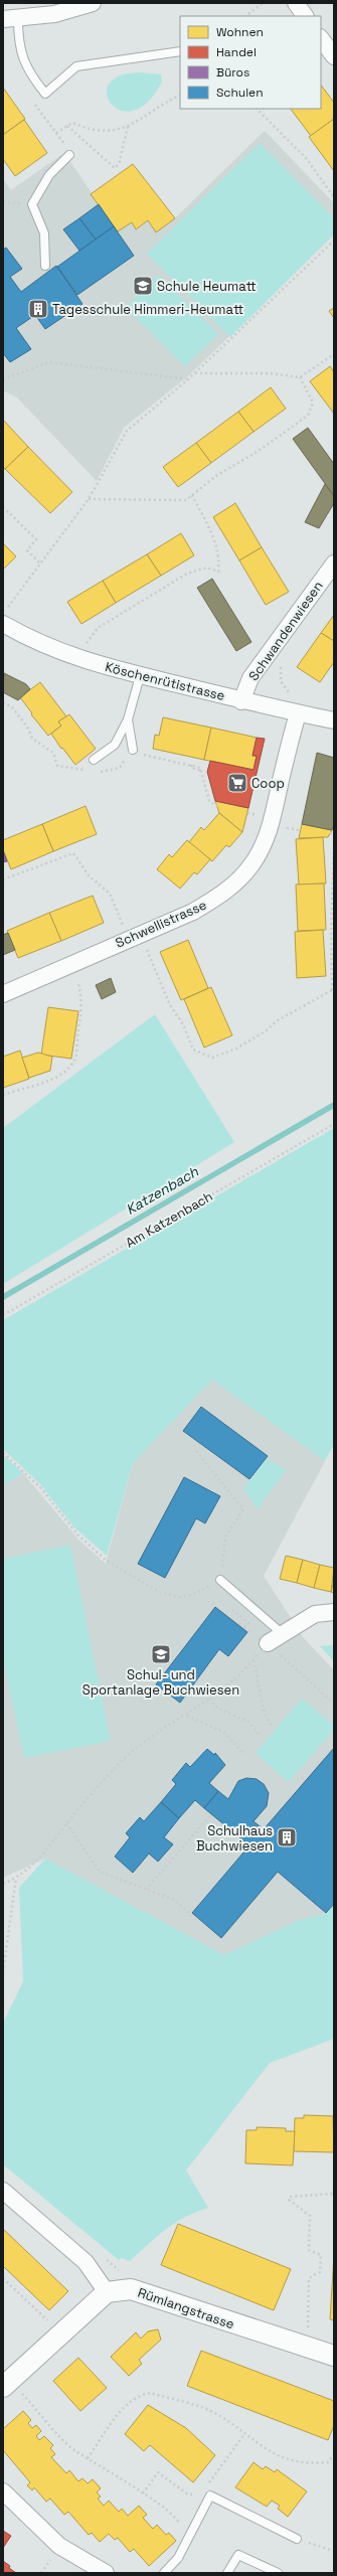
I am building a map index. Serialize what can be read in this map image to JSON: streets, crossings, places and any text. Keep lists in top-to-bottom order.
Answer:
{
  "streets": {
    "street": [
      "Schwandenwiesen",
      "Köschenrütistrasse",
      "Schwellistrasse",
      "Rümlangstrasse"
    ],
    "path": ["Am Katzenbach"]
  },
  "crossings": [
    ["Schwandenwiesen", "Köschenrütistrasse"],
    ["Köschenrütistrasse", "Schwellistrasse"]
  ],
  "water": ["Katzenbach"],
  "places": {
    "school or university": ["Schule Heumatt", "Schul- und Sportanlage Buchwiesen"],
    "building": ["Tagesschule Himmeri-Heumatt", "Schulhaus Buchwiesen"],
    "supermarket": ["Coop"]
  },
  "legend": [
    "Wohnen",
    "Handel",
    "Büros",
    "Schulen"
  ]
}
